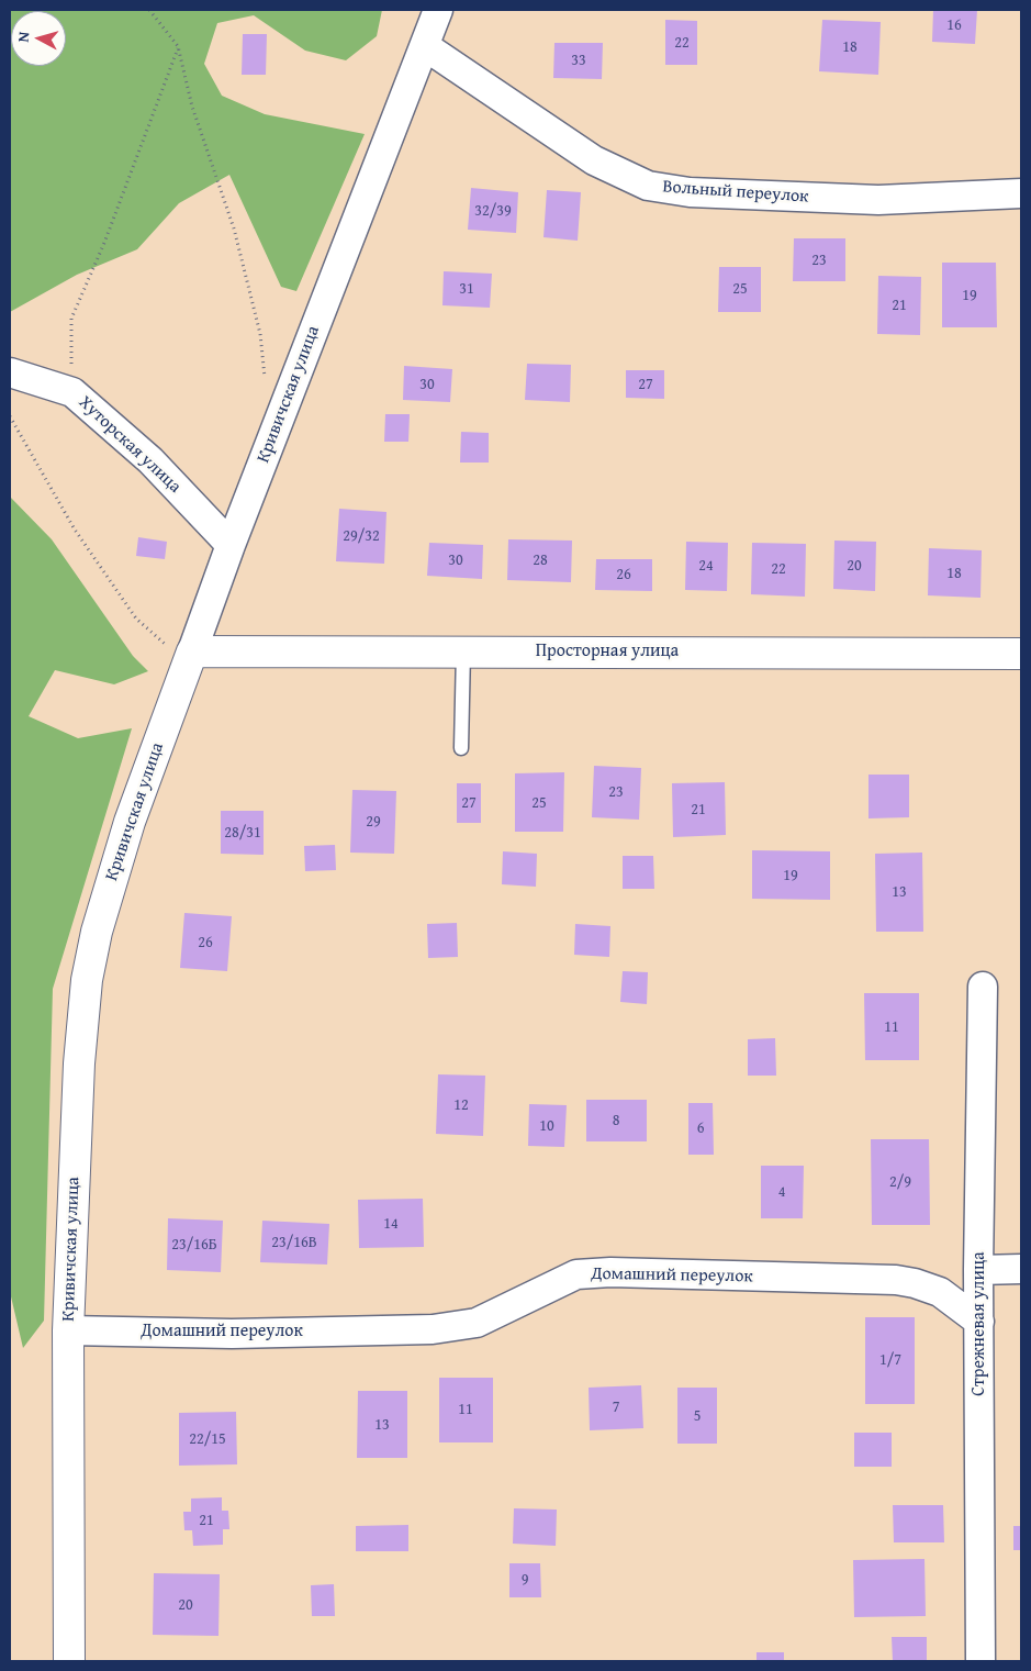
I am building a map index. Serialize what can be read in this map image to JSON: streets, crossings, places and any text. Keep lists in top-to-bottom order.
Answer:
{
  "streets": {
    "street": [
      "Вольный переулок",
      "Кривичская улица",
      "Хуторская улица",
      "Просторная улица",
      "Домашний переулок",
      "Стрежневая улица"
    ]
  },
  "crossings": [
    ["Вольный переулок", "Кривичская улица"],
    ["Кривичская улица", "Хуторская улица"],
    ["Кривичская улица", "Просторная улица"],
    ["Кривичская улица", "Домашний переулок"],
    ["Домашний переулок", "Стрежневая улица"]
  ],
  "house_numbers": [
    "16",
    "22",
    "18",
    "33",
    "32/39",
    "23",
    "31",
    "25",
    "19",
    "21",
    "30",
    "27",
    "29/32",
    "30",
    "28",
    "24",
    "20",
    "22",
    "18",
    "26",
    "23",
    "27",
    "25",
    "21",
    "29",
    "28/31",
    "19",
    "13",
    "26",
    "11",
    "12",
    "8",
    "10",
    "6",
    "2/9",
    "4",
    "14",
    "23/16В",
    "23/16Б",
    "1/7",
    "7",
    "11",
    "5",
    "13",
    "22/15",
    "21",
    "9",
    "20"
  ],
  "north": "left"
}
